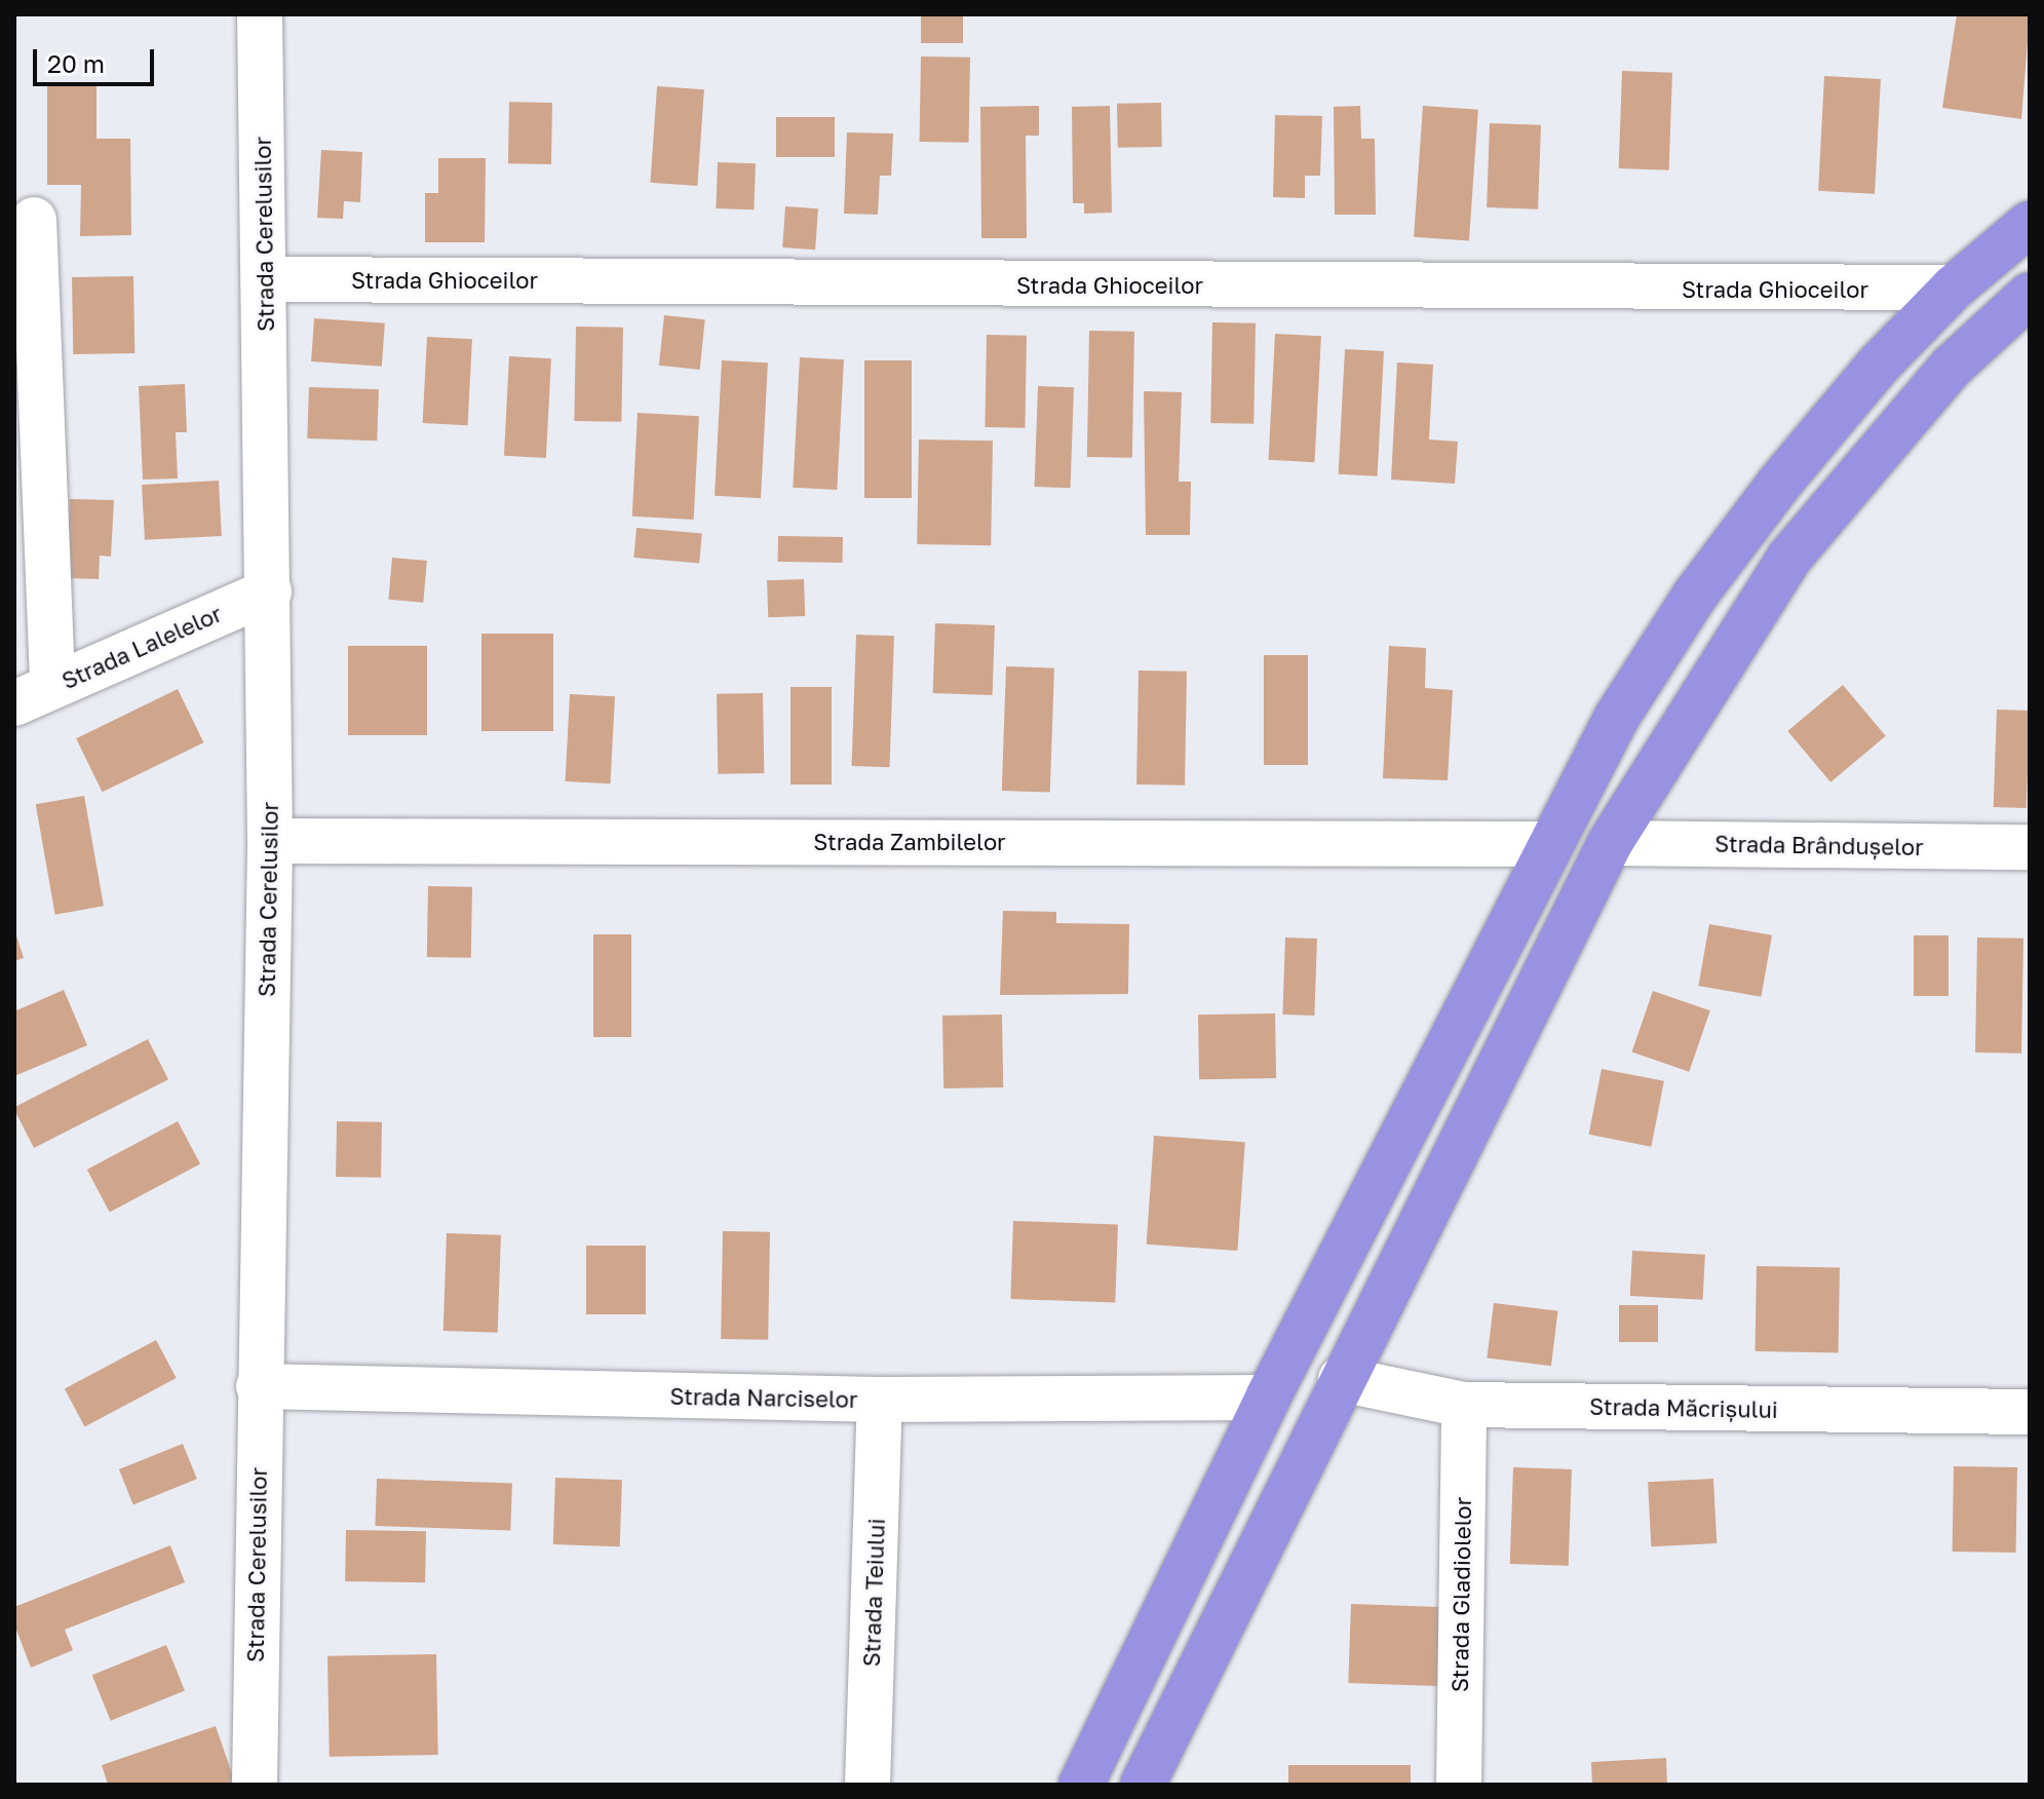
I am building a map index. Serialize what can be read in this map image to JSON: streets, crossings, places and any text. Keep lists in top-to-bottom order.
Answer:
{
  "streets": {
    "street": [
      "Strada Cerelusilor",
      "Strada Ghioceilor",
      "Strada Lalelelor",
      "Strada Zambilelor",
      "Strada Brândușelor",
      "Strada Narciselor",
      "Strada Măcrișului",
      "Strada Teiului",
      "Strada Gladiolelor"
    ]
  },
  "crossings": [
    ["Strada Cerelusilor", "Strada Ghioceilor"],
    ["Strada Cerelusilor", "Strada Lalelelor"],
    ["Strada Cerelusilor", "Strada Zambilelor"],
    ["Strada Cerelusilor", "Strada Narciselor"],
    ["Strada Narciselor", "Strada Teiului"],
    ["Strada Măcrișului", "Strada Gladiolelor"]
  ],
  "scale_bar": "20 m"
}
